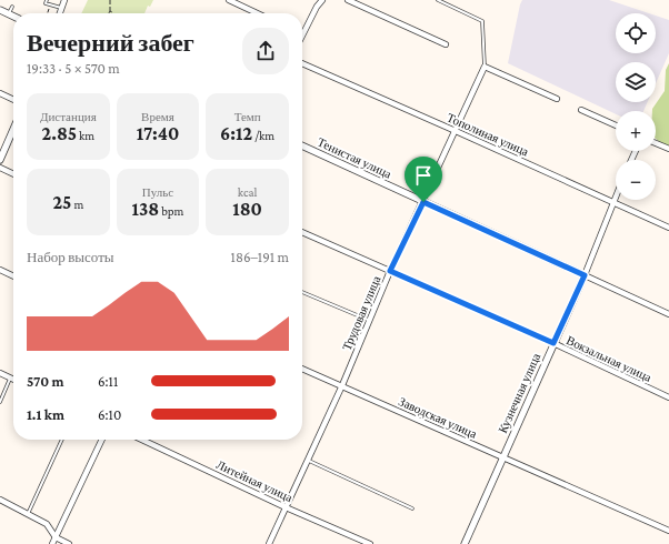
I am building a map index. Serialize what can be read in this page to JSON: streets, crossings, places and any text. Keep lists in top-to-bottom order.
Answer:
{
  "streets": {
    "street": [
      "Тополиная улица",
      "Тенистая улица",
      "Трудовая улица",
      "Вокзальная улица",
      "Кузнечная улица",
      "Заводская улица",
      "Литейная улица"
    ]
  },
  "crossings": [
    ["Тополиная улица", "Трудовая улица"],
    ["Тополиная улица", "Кузнечная улица"],
    ["Тенистая улица", "Трудовая улица"],
    ["Тенистая улица", "Кузнечная улица"],
    ["Трудовая улица", "Вокзальная улица"],
    ["Трудовая улица", "Заводская улица"],
    ["Трудовая улица", "Литейная улица"],
    ["Вокзальная улица", "Кузнечная улица"],
    ["Кузнечная улица", "Заводская улица"]
  ],
  "page": {
    "map_buttons": ["+", "−"],
    "heading": ["Вечерний забег", "19:33 · 5 × 570 m"],
    "stats": [
      ["Дистанция", "2.85 km"],
      ["Время", "17:40"],
      ["Темп", "6:12 /km"],
      ["25 m"],
      ["Пульс", "138 bpm"],
      ["kcal", "180"]
    ],
    "chart": ["Набор высоты", "186–191 m"],
    "list": [
      {
        "name": "570 m",
        "note": "6:11"
      },
      {
        "name": "1.1 km",
        "note": "6:10"
      }
    ]
  }
}
